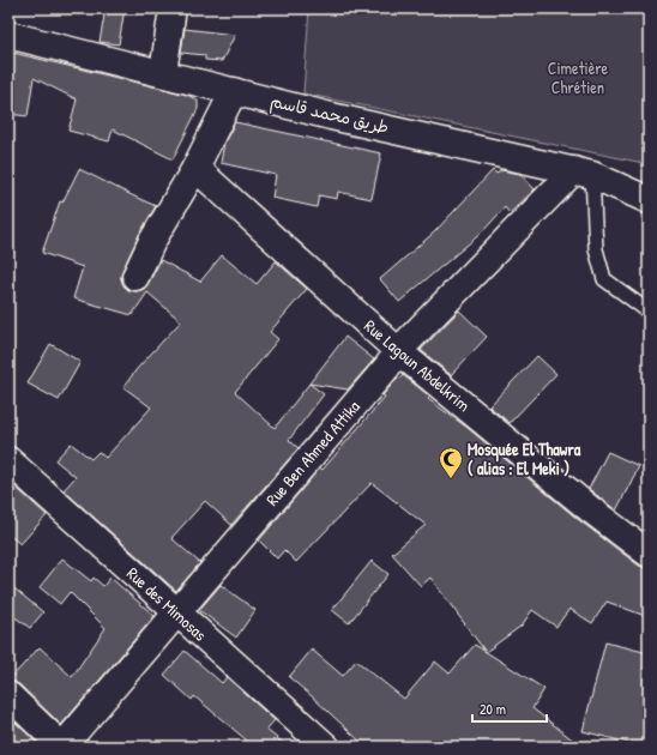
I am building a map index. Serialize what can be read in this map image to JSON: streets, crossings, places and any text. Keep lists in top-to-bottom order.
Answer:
{
  "streets": {
    "street": [
      "طريق محمد قاسم",
      "Rue Lagoun Abdelkrim",
      "Rue Ben Ahmed Attika",
      "Rue des Mimosas"
    ]
  },
  "crossings": [
    ["طريق محمد قاسم", "Rue Ben Ahmed Attika"],
    ["Rue Lagoun Abdelkrim", "Rue Ben Ahmed Attika"],
    ["Rue Ben Ahmed Attika", "Rue des Mimosas"]
  ],
  "parks": ["Cimetière Chrétien"],
  "places": {
    "mosque": ["Mosquée El Thawra ( alias : El Meki )"]
  },
  "scale_bar": "20 m"
}
